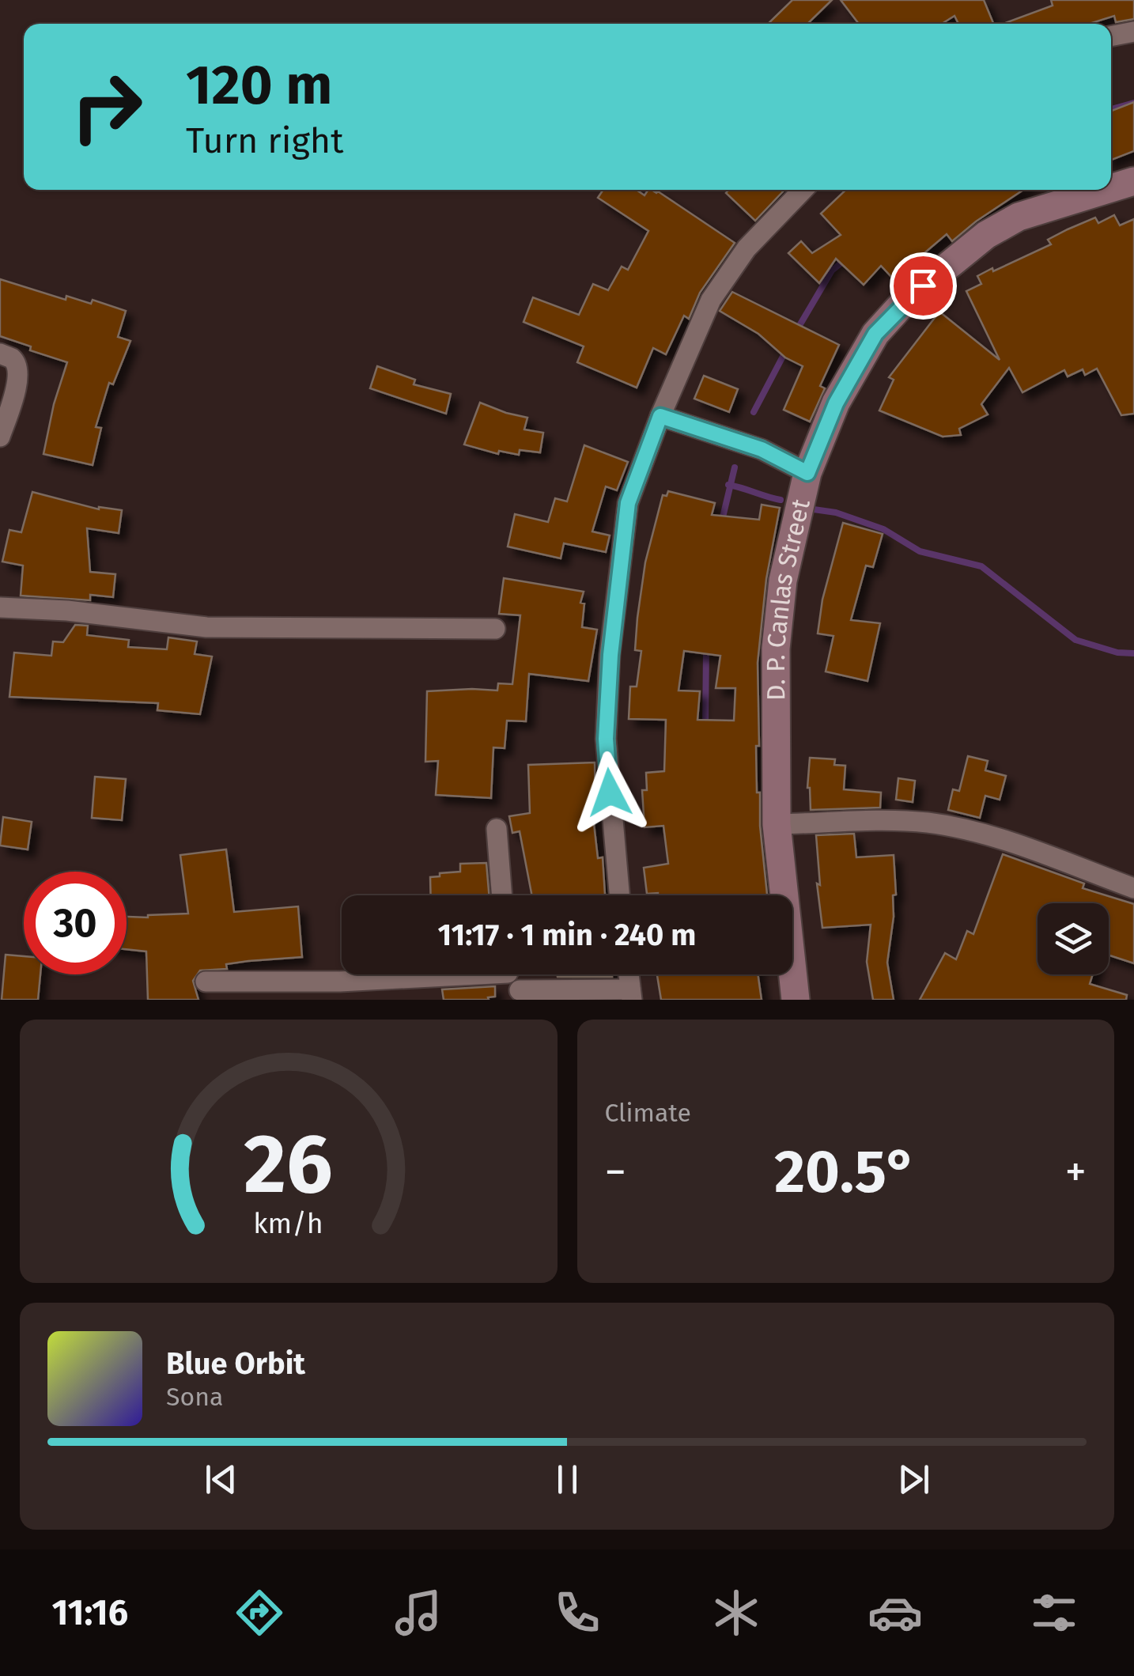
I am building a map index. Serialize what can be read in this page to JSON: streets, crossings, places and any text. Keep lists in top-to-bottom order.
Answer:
{
  "streets": {
    "main road": ["D. P. Canlas Street"]
  },
  "page": {
    "turn": ["120 m", "Turn right"],
    "limit": "30",
    "trip": "11:17 · 1 min · 240 m",
    "tile": "Climate",
    "heat": ["−", "20.5°", "+"],
    "song": ["Blue Orbit", "Sona"],
    "tabs": "11:16",
    "gauge": ["26", "km/h"]
  }
}
